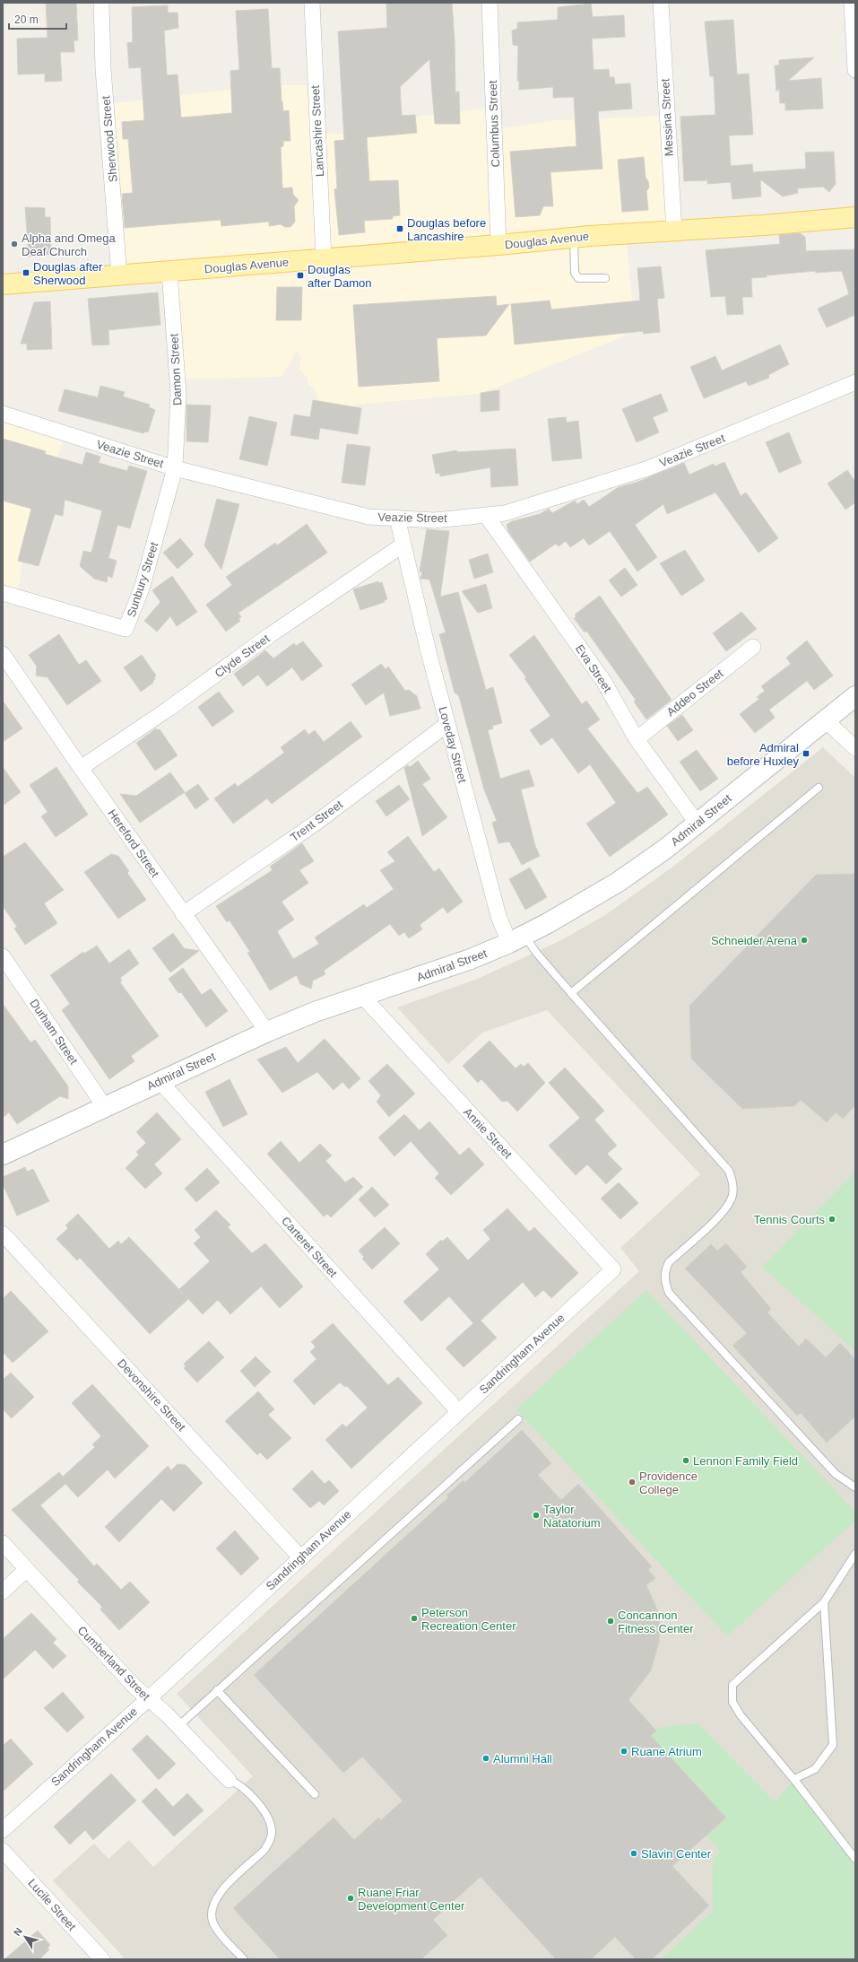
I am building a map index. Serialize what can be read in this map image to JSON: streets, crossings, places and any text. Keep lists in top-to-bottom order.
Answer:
{
  "streets": {
    "main road": ["Douglas Avenue", "Admiral Street"],
    "street": [
      "Messina Street",
      "Columbus Street",
      "Lancashire Street",
      "Sherwood Street",
      "Damon Street",
      "Veazie Street",
      "Sunbury Street",
      "Clyde Street",
      "Eva Street",
      "Addeo Street",
      "Loveday Street",
      "Trent Street",
      "Hereford Street",
      "Durham Street",
      "Annie Street",
      "Carteret Street",
      "Sandringham Avenue",
      "Devonshire Street",
      "Cumberland Street",
      "Lucile Street"
    ]
  },
  "crossings": [
    ["Messina Street", "Douglas Avenue"],
    ["Columbus Street", "Douglas Avenue"],
    ["Lancashire Street", "Douglas Avenue"],
    ["Sherwood Street", "Douglas Avenue"],
    ["Douglas Avenue", "Damon Street"],
    ["Damon Street", "Veazie Street"],
    ["Damon Street", "Sunbury Street"],
    ["Veazie Street", "Sunbury Street"],
    ["Veazie Street", "Eva Street"],
    ["Veazie Street", "Loveday Street"],
    ["Clyde Street", "Loveday Street"],
    ["Clyde Street", "Hereford Street"],
    ["Eva Street", "Addeo Street"],
    ["Eva Street", "Admiral Street"],
    ["Loveday Street", "Admiral Street"],
    ["Loveday Street", "Trent Street"],
    ["Admiral Street", "Hereford Street"],
    ["Admiral Street", "Durham Street"],
    ["Admiral Street", "Annie Street"],
    ["Admiral Street", "Carteret Street"],
    ["Trent Street", "Hereford Street"],
    ["Annie Street", "Sandringham Avenue"],
    ["Carteret Street", "Sandringham Avenue"],
    ["Sandringham Avenue", "Devonshire Street"],
    ["Sandringham Avenue", "Cumberland Street"]
  ],
  "places": {
    "transit": [
      "Douglas before Lancashire",
      "Douglas after Sherwood",
      "Douglas after Damon",
      "Admiral before Huxley"
    ],
    "other": [
      "Alpha and Omega Deaf Church",
      "Schneider Arena",
      "Tennis Courts",
      "Lennon Family Field",
      "Providence College",
      "Taylor Natatorium",
      "Peterson Recreation Center",
      "Concannon Fitness Center",
      "Ruane Atrium",
      "Alumni Hall",
      "Slavin Center",
      "Ruane Friar Development Center"
    ]
  },
  "scale_bar": "20 m",
  "north": "top left"
}
